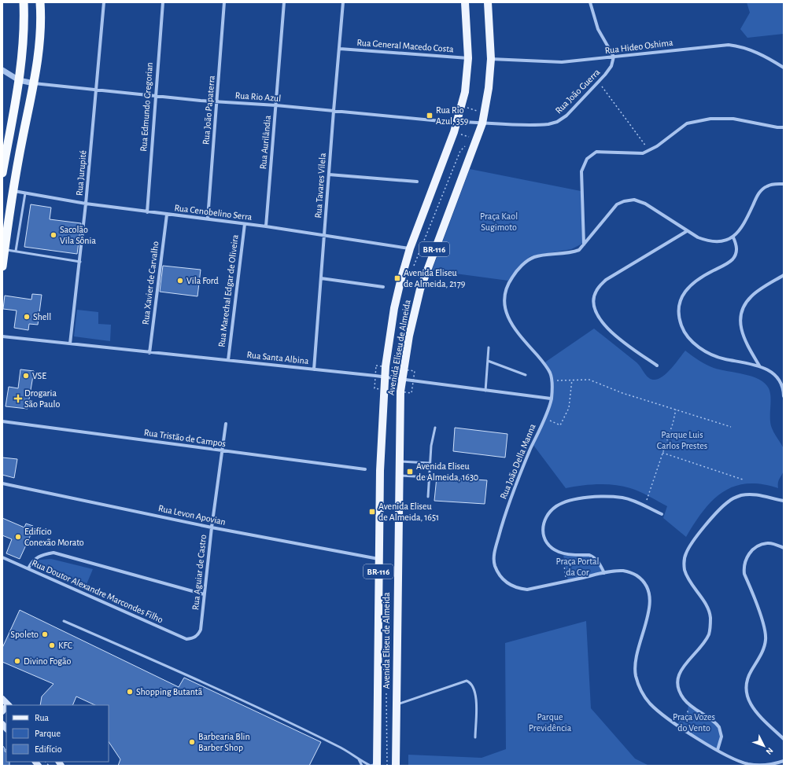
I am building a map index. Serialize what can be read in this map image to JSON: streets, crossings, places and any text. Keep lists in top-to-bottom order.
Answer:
{
  "streets": {
    "main road": ["BR-116", "Avenida Eliseu de Almeida"],
    "street": [
      "Rua General Macedo Costa",
      "Rua Hideo Oshima",
      "Rua João Guerra",
      "Rua Rio Azul",
      "Rua Edmundo Gregorian",
      "Rua João Papaterra",
      "Rua Aurilândia",
      "Rua Jurupité",
      "Rua Tavares Vilela",
      "Rua Cenobelino Serra",
      "Rua Xavier de Carvalho",
      "Rua Marechal Edgar de Oliveira",
      "Rua Santa Albina",
      "Rua Tristão de Campos",
      "Rua João Della Manna",
      "Rua Levon Apovian",
      "Rua Aguiar de Castro",
      "Rua Doutor Alexandre Marcondes Filho"
    ]
  },
  "crossings": [
    ["Rua General Macedo Costa", "Rua Tavares Vilela"],
    ["Rua General Macedo Costa", "Avenida Eliseu de Almeida"],
    ["Rua Hideo Oshima", "Rua João Guerra"],
    ["Rua Hideo Oshima", "Avenida Eliseu de Almeida"],
    ["Rua João Guerra", "Rua Rio Azul"],
    ["Rua João Guerra", "Avenida Eliseu de Almeida"],
    ["Rua Rio Azul", "Rua Edmundo Gregorian"],
    ["Rua Rio Azul", "Rua João Papaterra"],
    ["Rua Rio Azul", "Rua Aurilândia"],
    ["Rua Rio Azul", "Rua Jurupité"],
    ["Rua Rio Azul", "Rua Tavares Vilela"],
    ["Rua Rio Azul", "Avenida Eliseu de Almeida"],
    ["Rua Edmundo Gregorian", "Rua Cenobelino Serra"],
    ["Rua João Papaterra", "Rua Cenobelino Serra"],
    ["Rua Aurilândia", "Rua Cenobelino Serra"],
    ["Rua Jurupité", "Rua Cenobelino Serra"],
    ["Rua Jurupité", "Rua Santa Albina"],
    ["Rua Tavares Vilela", "Rua Cenobelino Serra"],
    ["Rua Tavares Vilela", "Rua Santa Albina"],
    ["Rua Cenobelino Serra", "Rua Xavier de Carvalho"],
    ["Rua Cenobelino Serra", "Rua Marechal Edgar de Oliveira"],
    ["Rua Cenobelino Serra", "Avenida Eliseu de Almeida"],
    ["Rua Xavier de Carvalho", "Rua Santa Albina"],
    ["Rua Marechal Edgar de Oliveira", "Rua Santa Albina"],
    ["Avenida Eliseu de Almeida", "Rua Santa Albina"],
    ["Avenida Eliseu de Almeida", "Rua Levon Apovian"],
    ["Rua Santa Albina", "Rua João Della Manna"],
    ["Rua Tristão de Campos", "Rua Aguiar de Castro"],
    ["Rua Levon Apovian", "Rua Aguiar de Castro"],
    ["Rua Aguiar de Castro", "Rua Doutor Alexandre Marcondes Filho"]
  ],
  "parks": [
    "Praça Kaol Sugimoto",
    "Parque Luis Carlos Prestes",
    "Praça Portal da Cor",
    "Parque Previdência",
    "Praça Vozes do Vento"
  ],
  "places": {
    "transit": [
      "Rua Rio Azul, 359",
      "Avenida Eliseu de Almeida, 2179",
      "Avenida Eliseu de Almeida, 1630",
      "Avenida Eliseu de Almeida, 1651"
    ],
    "other": [
      "Sacolão Vila Sônia",
      "Vila Ford",
      "Shell",
      "VSE",
      "Edifício Conexão Morato",
      "Spoleto",
      "KFC",
      "Divino Fogão",
      "Shopping Butantã",
      "Barbearia Blin Barber Shop"
    ],
    "health": ["Drogaria São Paulo"]
  },
  "legend": ["Rua", "Parque", "Edifício"],
  "north": "bottom right"
}
